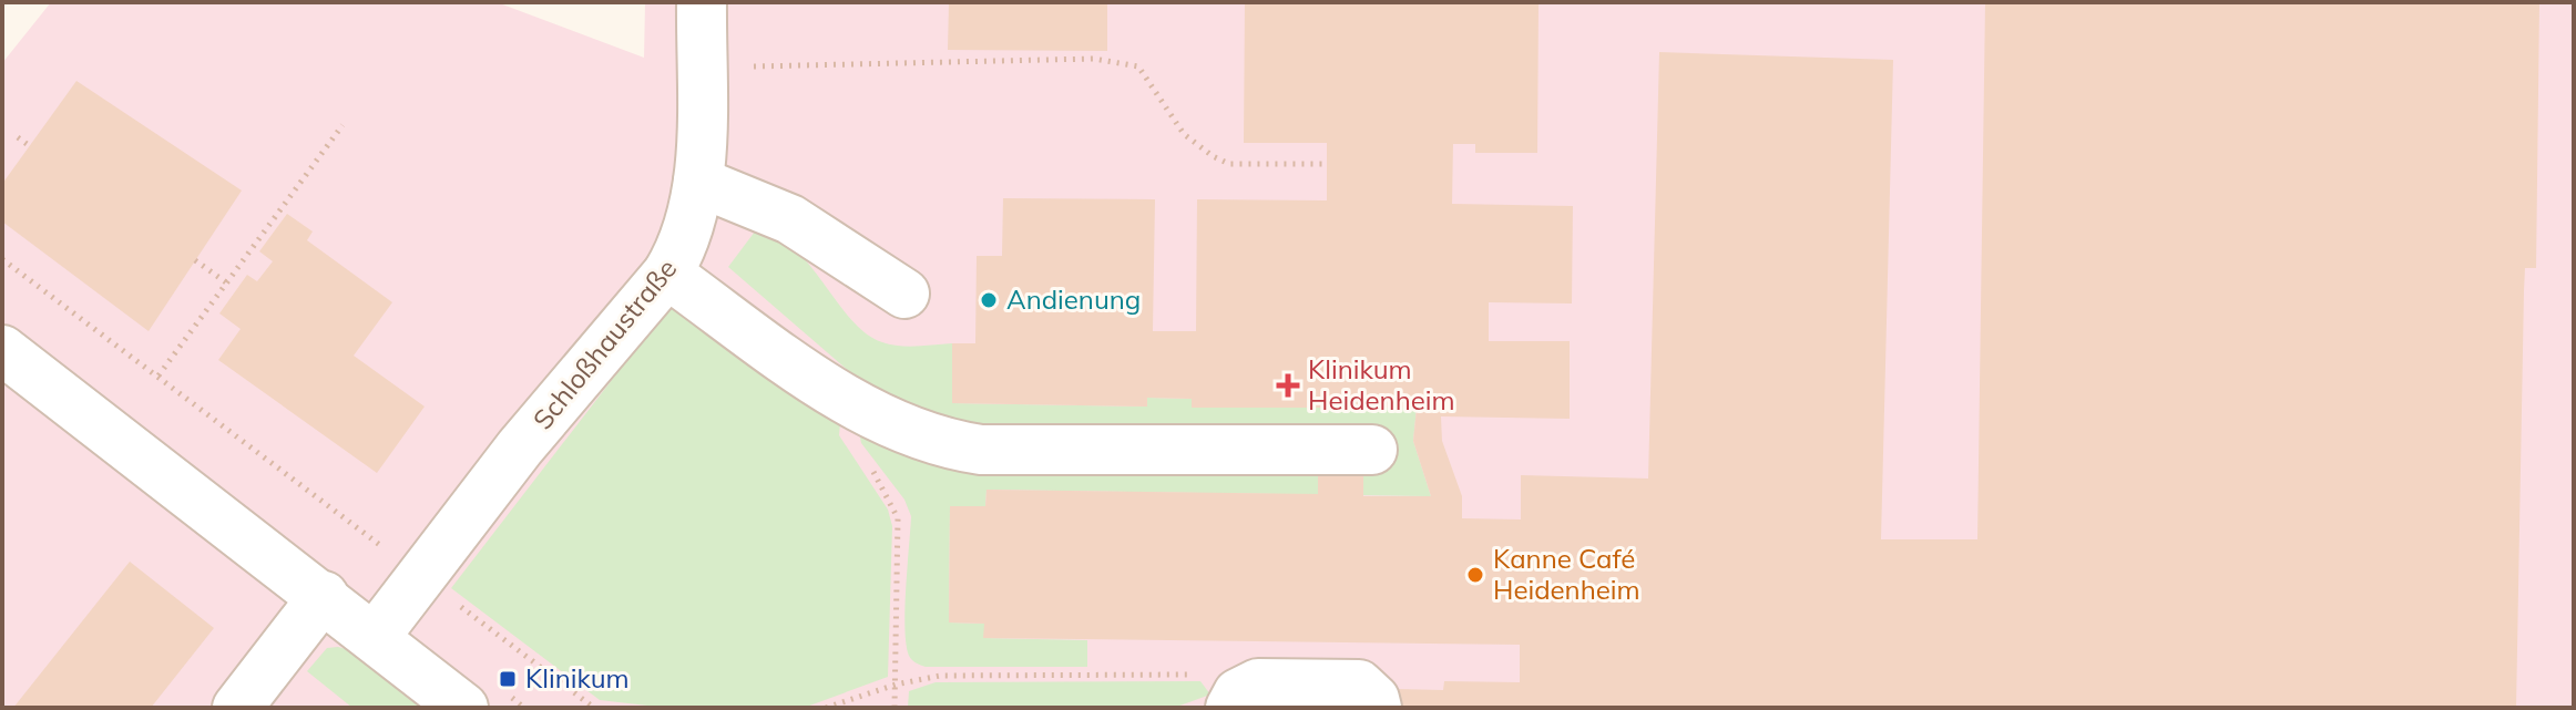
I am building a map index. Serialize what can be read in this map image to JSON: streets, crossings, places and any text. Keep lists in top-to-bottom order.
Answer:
{
  "streets": {
    "street": ["Schloßhaustraße"]
  },
  "places": {
    "other": ["Andienung", "Kanne Café Heidenheim"],
    "health": ["Klinikum Heidenheim"],
    "transit": ["Klinikum"]
  }
}
